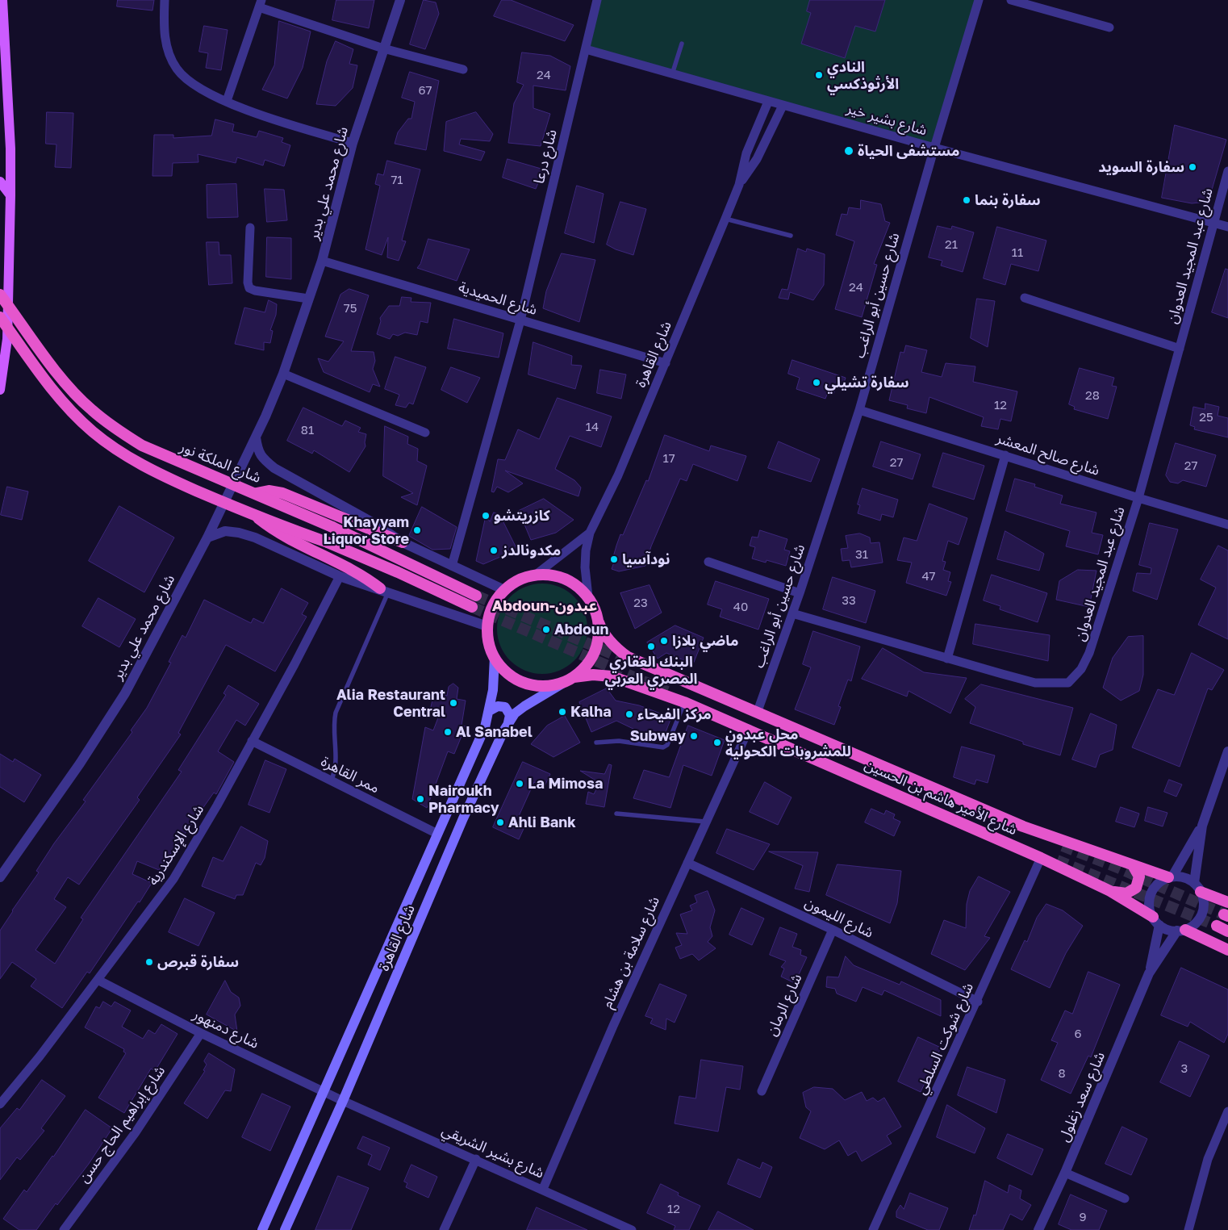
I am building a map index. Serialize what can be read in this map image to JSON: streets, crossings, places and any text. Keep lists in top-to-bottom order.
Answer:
{
  "streets": {
    "highway": ["شارع الملكة نور", "شارع الأمير هاشم بن الحسين"],
    "main road": ["شارع القاهرة"],
    "street": [
      "شارع بشير خير",
      "شارع درعا",
      "شارع محمد علي بدير",
      "شارع عبد المجيد العدوان",
      "شارع حسين أبو الراغب",
      "شارع الحميدية",
      "شارع صالح المعشر",
      "ممر القاهرة",
      "شارع الإسكندرية",
      "شارع الليمون",
      "شارع سلامة بن هشام",
      "شارع الرمان",
      "شارع دمنهور",
      "شارع شوكت السلطي",
      "شارع سعد زغلول",
      "شارع إبراهيم الحاج حسن",
      "شارع بشير الشريقي"
    ]
  },
  "crossings": [
    ["شارع بشير خير", "شارع درعا"],
    ["شارع بشير خير", "شارع عبد المجيد العدوان"],
    ["شارع بشير خير", "شارع حسين أبو الراغب"],
    ["شارع بشير خير", "شارع القاهرة"],
    ["شارع درعا", "شارع الحميدية"],
    ["شارع درعا", "شارع الملكة نور"],
    ["شارع محمد علي بدير", "شارع الحميدية"],
    ["شارع محمد علي بدير", "شارع الملكة نور"],
    ["شارع عبد المجيد العدوان", "شارع حسين أبو الراغب"],
    ["شارع عبد المجيد العدوان", "شارع صالح المعشر"],
    ["شارع حسين أبو الراغب", "شارع صالح المعشر"],
    ["شارع حسين أبو الراغب", "شارع الأمير هاشم بن الحسين"],
    ["شارع الحميدية", "شارع القاهرة"],
    ["شارع القاهرة", "شارع الملكة نور"],
    ["شارع القاهرة", "ممر القاهرة"],
    ["شارع القاهرة", "شارع الأمير هاشم بن الحسين"],
    ["شارع القاهرة", "شارع دمنهور"],
    ["شارع القاهرة", "شارع بشير الشريقي"],
    ["شارع الملكة نور", "شارع الأمير هاشم بن الحسين"],
    ["ممر القاهرة", "شارع الإسكندرية"],
    ["شارع الأمير هاشم بن الحسين", "شارع سلامة بن هشام"],
    ["شارع الأمير هاشم بن الحسين", "شارع شوكت السلطي"],
    ["شارع الأمير هاشم بن الحسين", "شارع سعد زغلول"],
    ["شارع الإسكندرية", "شارع دمنهور"],
    ["شارع الليمون", "شارع سلامة بن هشام"],
    ["شارع الليمون", "شارع الرمان"],
    ["شارع الليمون", "شارع شوكت السلطي"],
    ["شارع سلامة بن هشام", "شارع بشير الشريقي"],
    ["شارع دمنهور", "شارع إبراهيم الحاج حسن"],
    ["شارع دمنهور", "شارع بشير الشريقي"]
  ],
  "districts": ["Abdoun-عبدون"],
  "places": [
    "النادي الأرثوذكسي",
    "مستشفى الحياة",
    "سفارة السويد",
    "سفارة بنما",
    "سفارة تشيلي",
    "كازريتشو",
    "Khayyam Liquor Store",
    "مكدونالدز",
    "نودآسيا",
    "Abdoun",
    "ماضي بلازا",
    "البنك العقاري المصري العربي",
    "Alia Restaurant Central",
    "Kalha",
    "مركز الفيحاء",
    "Al Sanabel",
    "Subway",
    "محل عبدون للمشروبات الكحولية",
    "La Mimosa",
    "Nairoukh Pharmacy",
    "Ahli Bank",
    "سفارة قبرص"
  ],
  "house_numbers": [
    "24",
    "67",
    "71",
    "21",
    "11",
    "24",
    "75",
    "28",
    "12",
    "25",
    "14",
    "81",
    "17",
    "27",
    "27",
    "31",
    "47",
    "33",
    "23",
    "40",
    "6",
    "3",
    "8",
    "12",
    "9"
  ]
}
